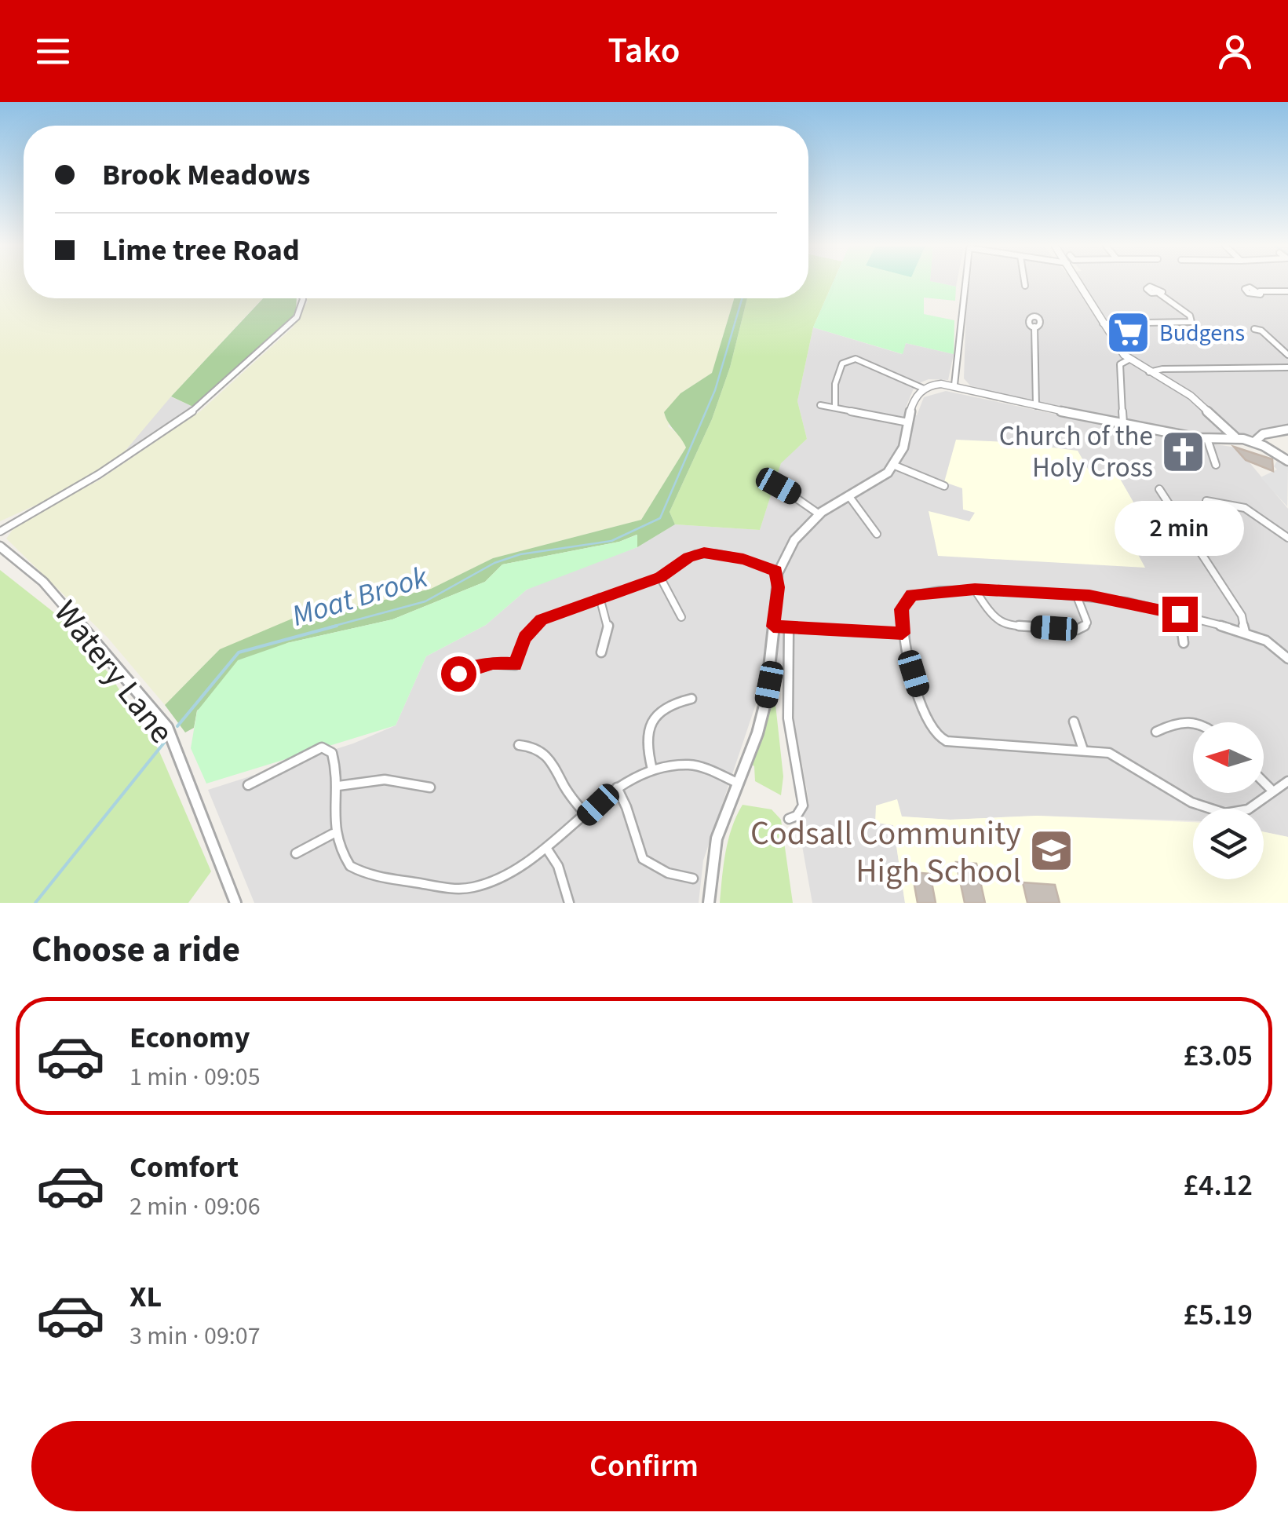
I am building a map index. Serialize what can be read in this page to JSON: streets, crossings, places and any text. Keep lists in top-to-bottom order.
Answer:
{
  "streets": {
    "street": ["Watery Lane"]
  },
  "water": ["Moat Brook"],
  "places": {
    "supermarket": ["Budgens"],
    "church": ["Church of the Holy Cross"],
    "school or university": ["Codsall Community High School"]
  },
  "north": "left",
  "page": {
    "header": "Tako",
    "banner": ["Brook Meadows", "Lime tree Road"],
    "bubble": "2 min",
    "heading": "Choose a ride",
    "list": [
      {
        "name": "Economy",
        "note": "1 min · 09:05",
        "value": "£3.05"
      },
      {
        "name": "Comfort",
        "note": "2 min · 09:06",
        "value": "£4.12"
      },
      {
        "name": "XL",
        "note": "3 min · 09:07",
        "value": "£5.19"
      }
    ],
    "buttons": "Confirm"
  }
}
